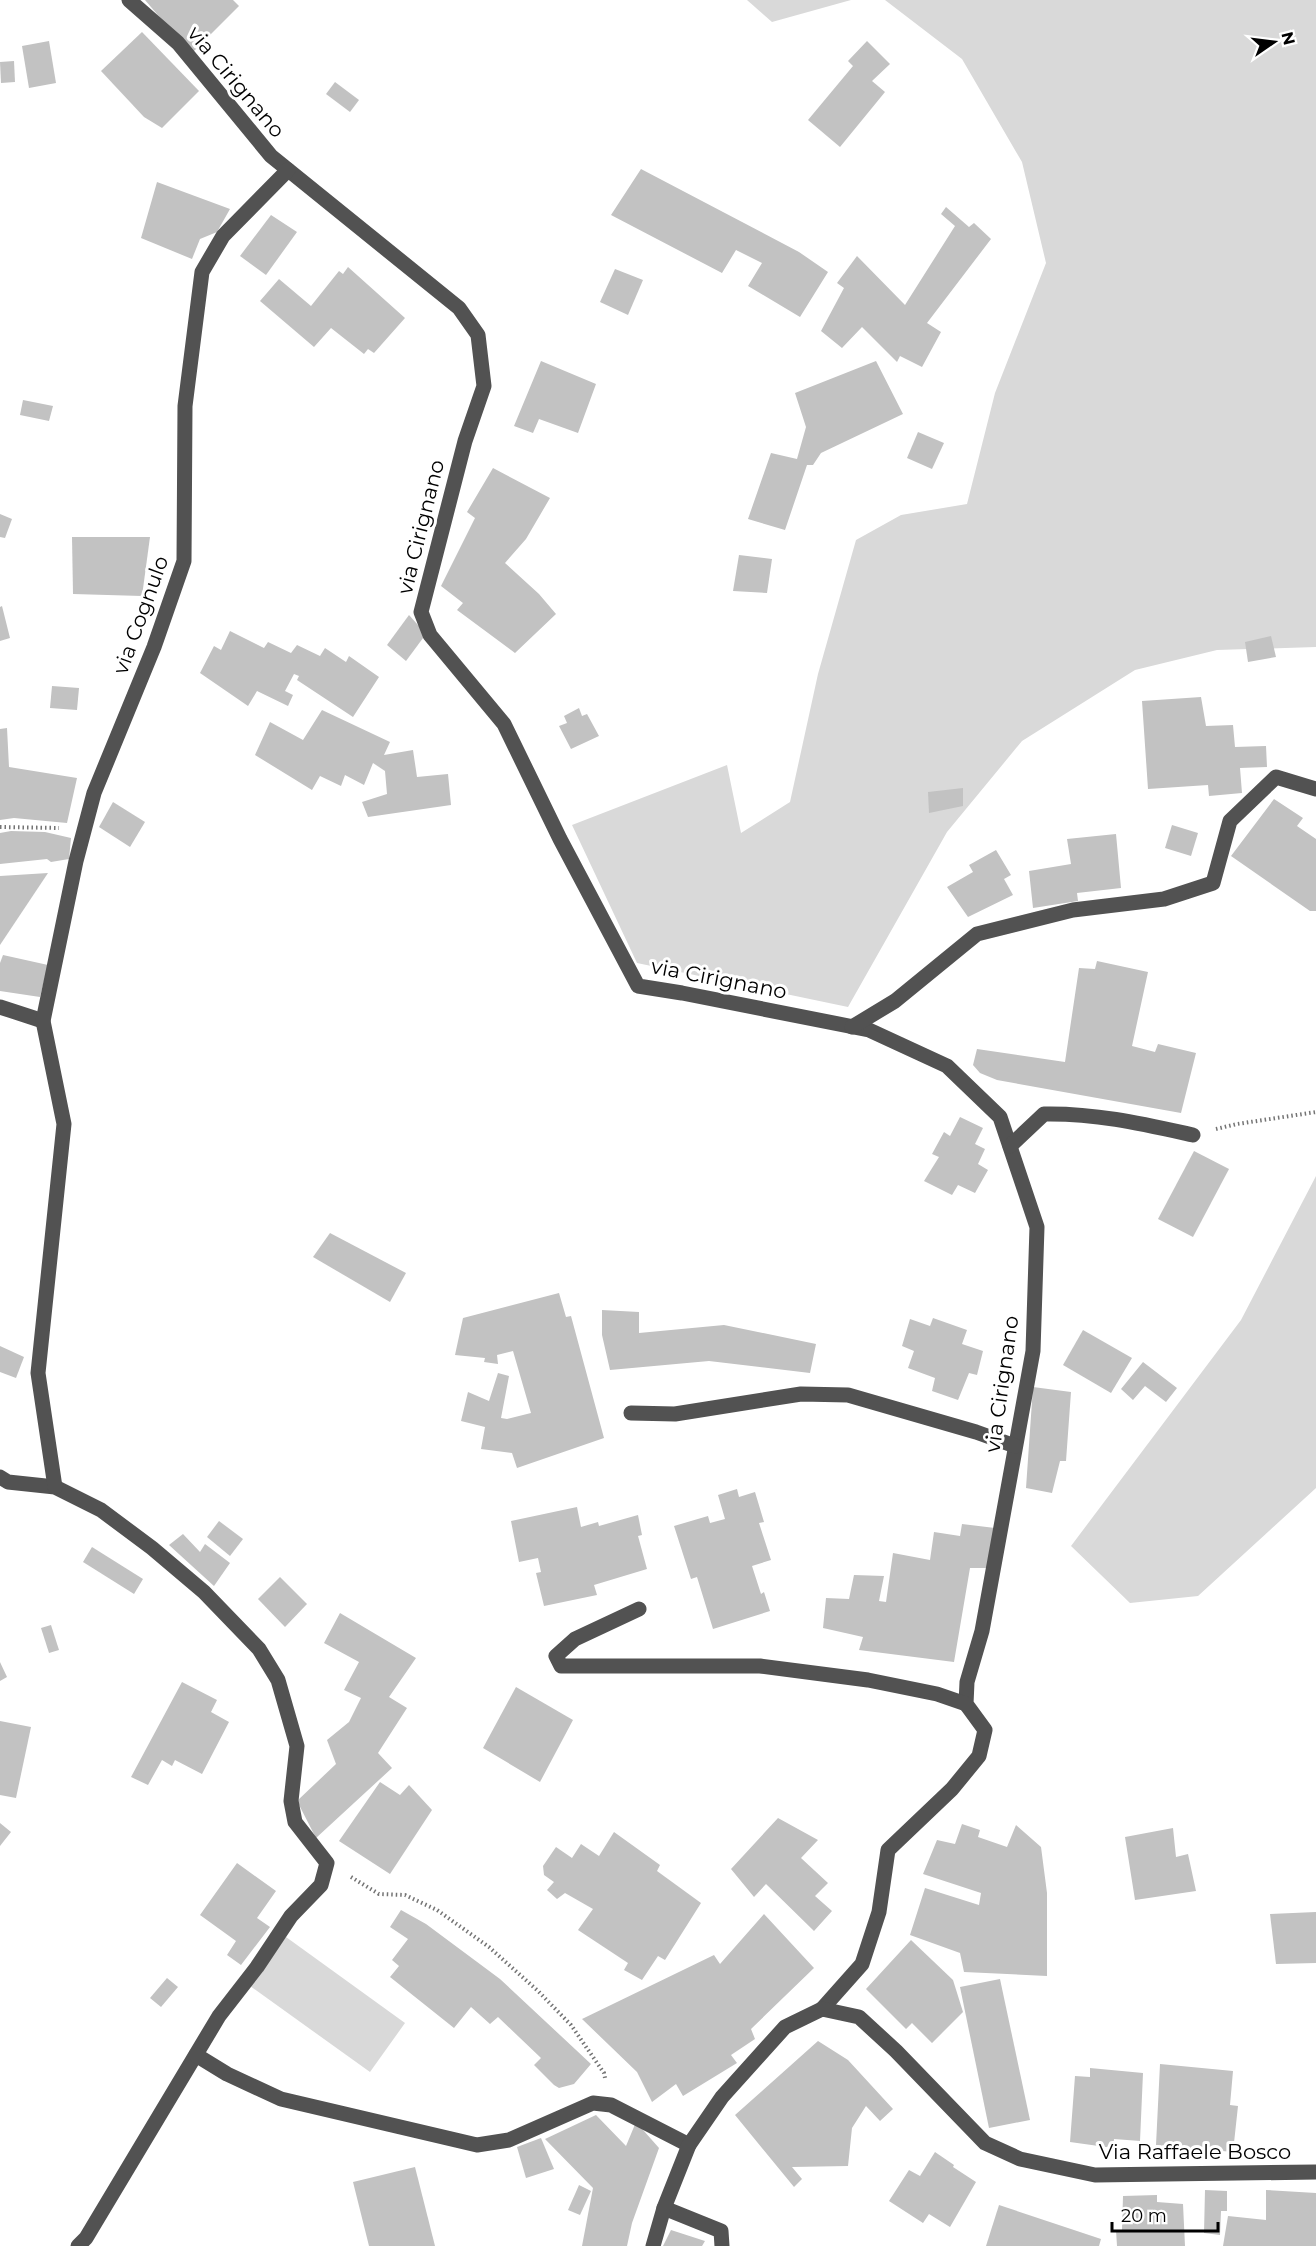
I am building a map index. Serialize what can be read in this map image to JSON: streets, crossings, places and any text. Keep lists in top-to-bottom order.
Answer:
{
  "streets": {
    "street": ["via Cirignano", "via Cognulo", "Via Raffaele Bosco"]
  },
  "crossings": [
    ["via Cirignano", "via Cognulo"]
  ],
  "scale_bar": "20 m",
  "north": "right"
}
